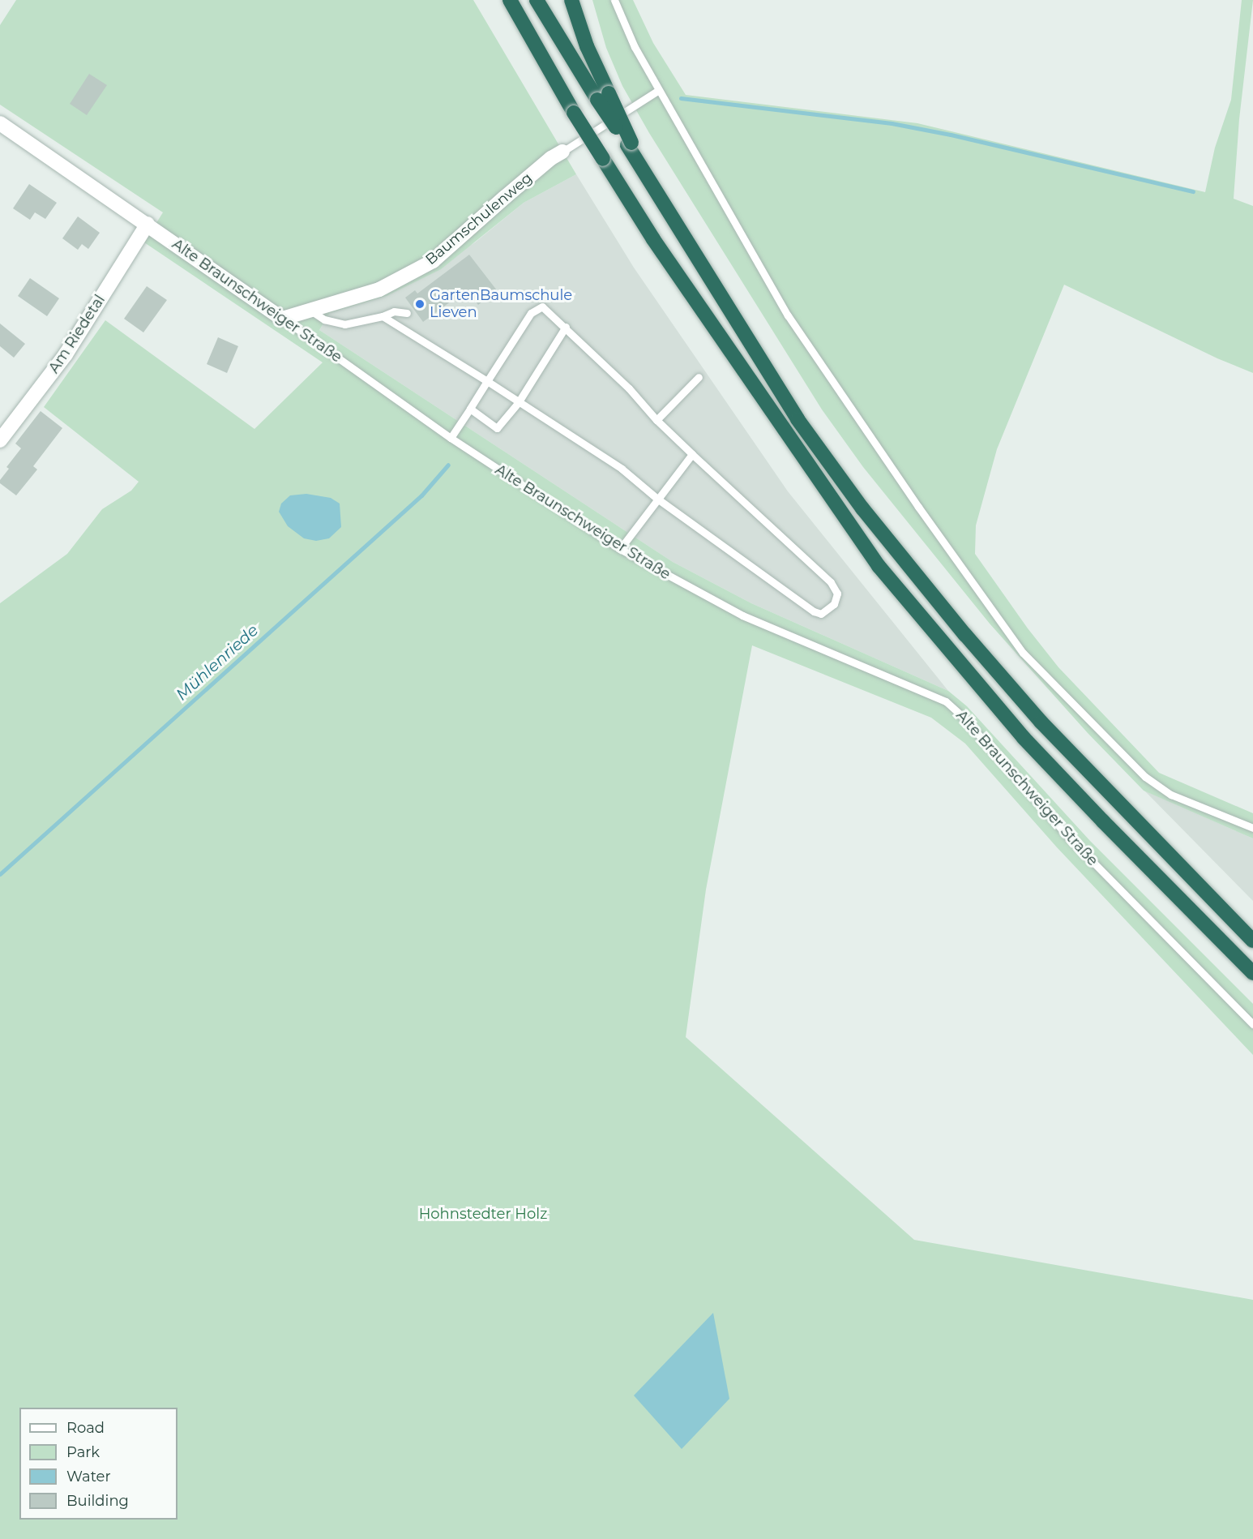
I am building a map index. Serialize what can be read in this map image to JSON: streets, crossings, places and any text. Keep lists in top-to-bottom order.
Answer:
{
  "streets": {
    "street": ["Baumschulenweg", "Alte Braunschweiger Straße", "Am Riedetal"]
  },
  "crossings": [
    ["Baumschulenweg", "Alte Braunschweiger Straße"],
    ["Alte Braunschweiger Straße", "Am Riedetal"]
  ],
  "water": ["Mühlenriede"],
  "parks": ["Hohnstedter Holz"],
  "places": ["GartenBaumschule Lieven"],
  "legend": [
    "Road",
    "Park",
    "Water",
    "Building"
  ]
}
